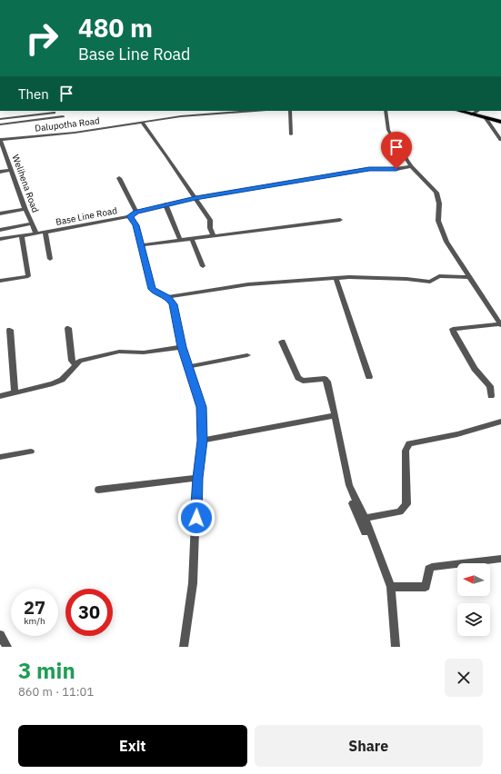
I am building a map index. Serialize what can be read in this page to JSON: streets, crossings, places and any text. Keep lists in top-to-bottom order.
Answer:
{
  "streets": {
    "street": ["Dalupotha Road", "Welihena Road", "Base Line Road"]
  },
  "crossings": [
    ["Dalupotha Road", "Welihena Road"],
    ["Welihena Road", "Base Line Road"]
  ],
  "north": "left",
  "page": {
    "turn": ["480 m", "Base Line Road"],
    "then": "Then",
    "speed": "27 km/h",
    "limit": "30",
    "heading": ["3 min", "860 m · 11:01"],
    "buttons": ["Exit", "Share"]
  }
}
